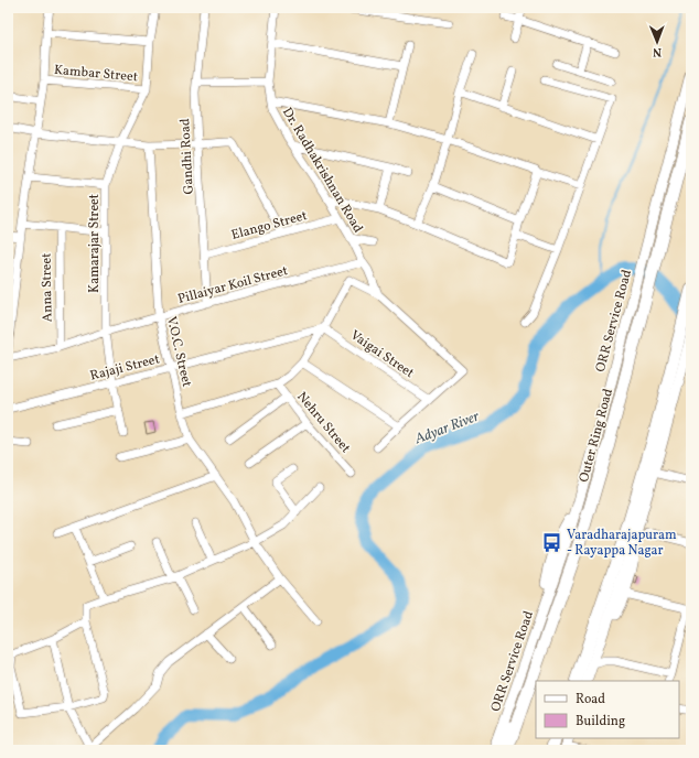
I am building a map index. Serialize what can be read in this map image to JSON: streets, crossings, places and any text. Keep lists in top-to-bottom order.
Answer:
{
  "streets": {
    "highway": ["Outer Ring Road"],
    "main road": ["ORR Service Road"],
    "street": [
      "Kambar Street",
      "Gandhi Road",
      "Dr. Radhakrishnan Road",
      "Elango Street",
      "Kamarajar Street",
      "Pillaiyar Koil Street",
      "Anna Street",
      "V.O.C. Street",
      "Vaigai Street",
      "Rajaji Street",
      "Nehru Street"
    ]
  },
  "crossings": [
    ["Kambar Street", "Kamarajar Street"],
    ["Gandhi Road", "Elango Street"],
    ["Gandhi Road", "Pillaiyar Koil Street"],
    ["Dr. Radhakrishnan Road", "Elango Street"],
    ["Dr. Radhakrishnan Road", "Pillaiyar Koil Street"],
    ["Kamarajar Street", "Pillaiyar Koil Street"],
    ["Kamarajar Street", "Rajaji Street"],
    ["Pillaiyar Koil Street", "Anna Street"],
    ["Pillaiyar Koil Street", "V.O.C. Street"],
    ["ORR Service Road", "Outer Ring Road"],
    ["V.O.C. Street", "Rajaji Street"],
    ["Vaigai Street", "Rajaji Street"]
  ],
  "water": ["Adyar River"],
  "places": {
    "bus stop": ["Varadharajapuram - Rayappa Nagar"]
  },
  "legend": ["Road", "Building"],
  "north": "bottom"
}
